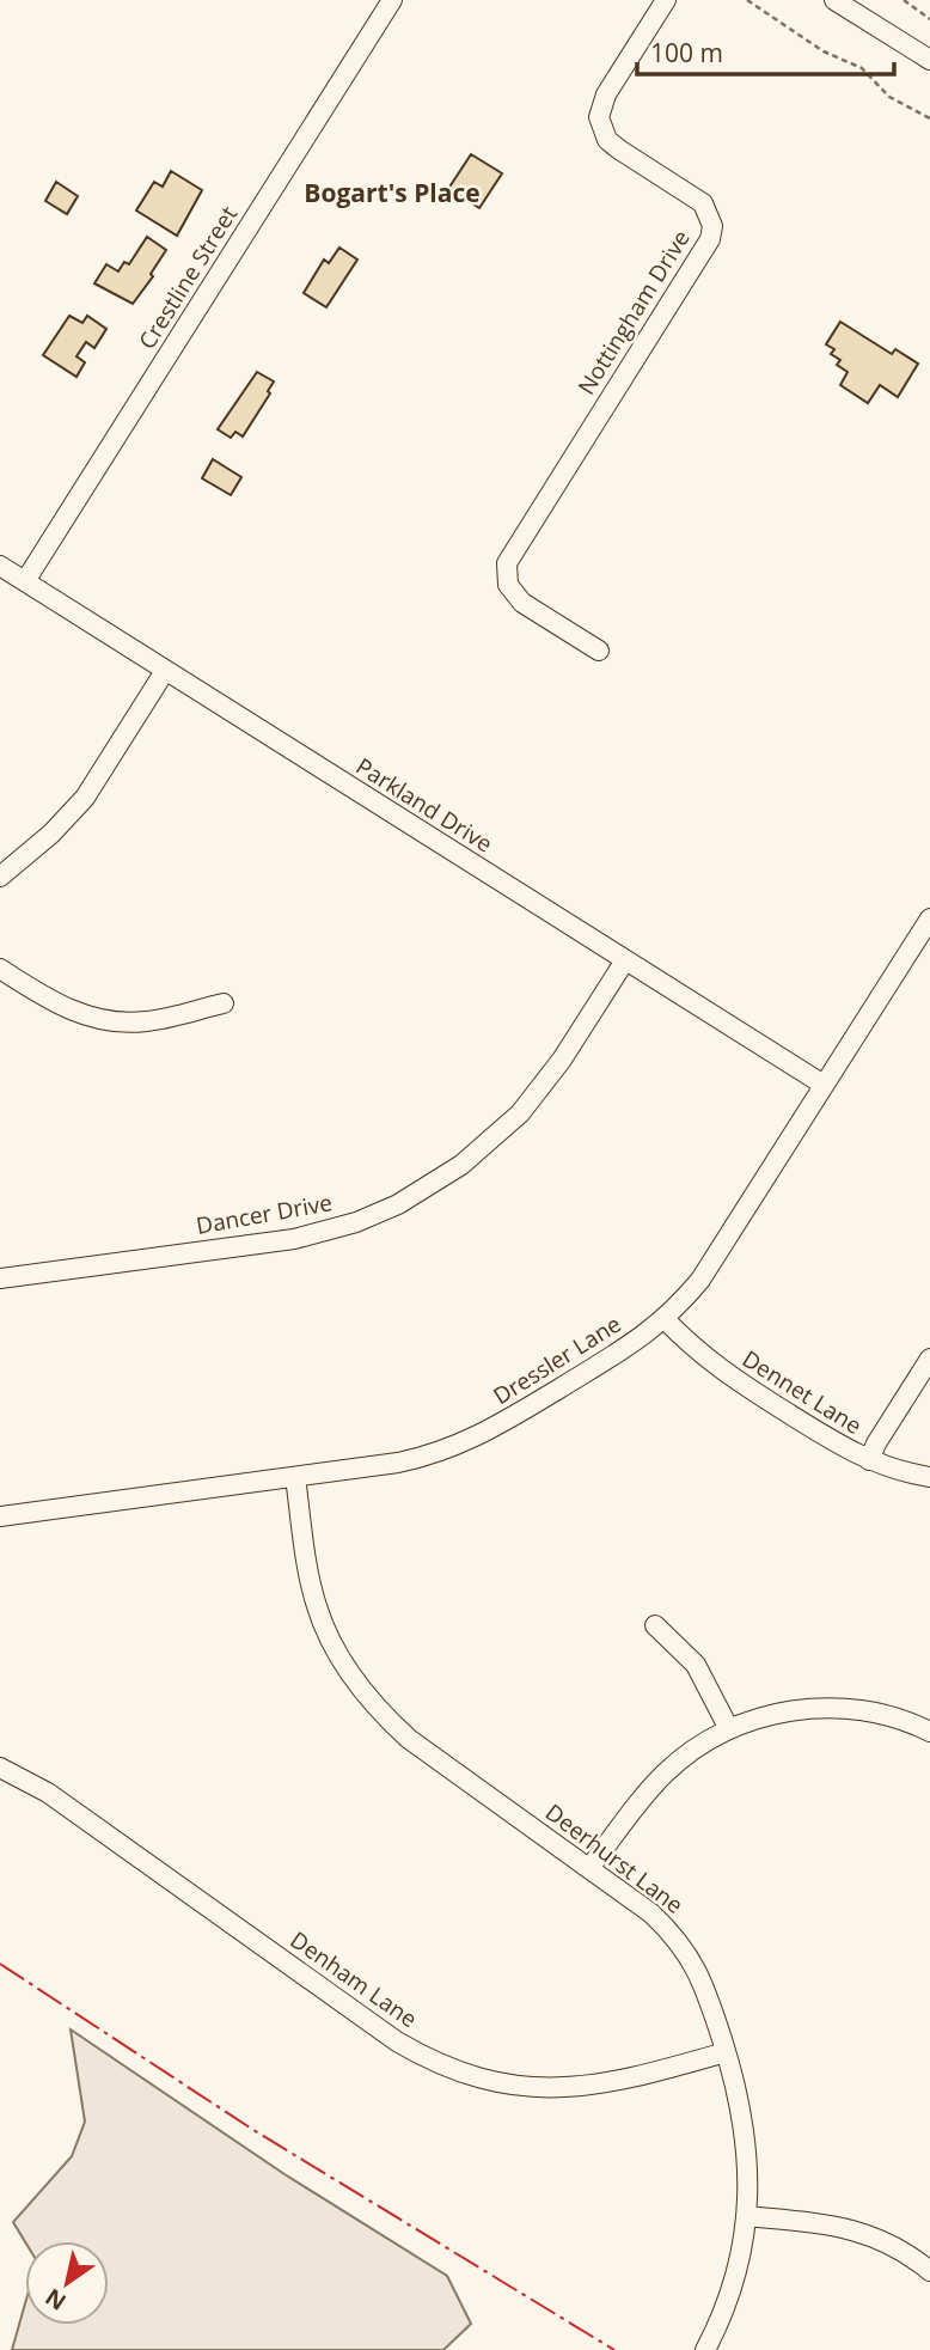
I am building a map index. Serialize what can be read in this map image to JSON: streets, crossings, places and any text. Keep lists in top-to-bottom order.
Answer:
{
  "streets": {
    "street": [
      "Crestline Street",
      "Nottingham Drive",
      "Parkland Drive",
      "Dancer Drive",
      "Dressler Lane",
      "Dennet Lane",
      "Deerhurst Lane",
      "Denham Lane"
    ]
  },
  "crossings": [
    ["Crestline Street", "Parkland Drive"],
    ["Parkland Drive", "Dancer Drive"],
    ["Parkland Drive", "Dressler Lane"],
    ["Dressler Lane", "Dennet Lane"],
    ["Dressler Lane", "Deerhurst Lane"],
    ["Deerhurst Lane", "Denham Lane"]
  ],
  "districts": ["Bogart's Place"],
  "scale_bar": "100 m",
  "north": "bottom left"
}
